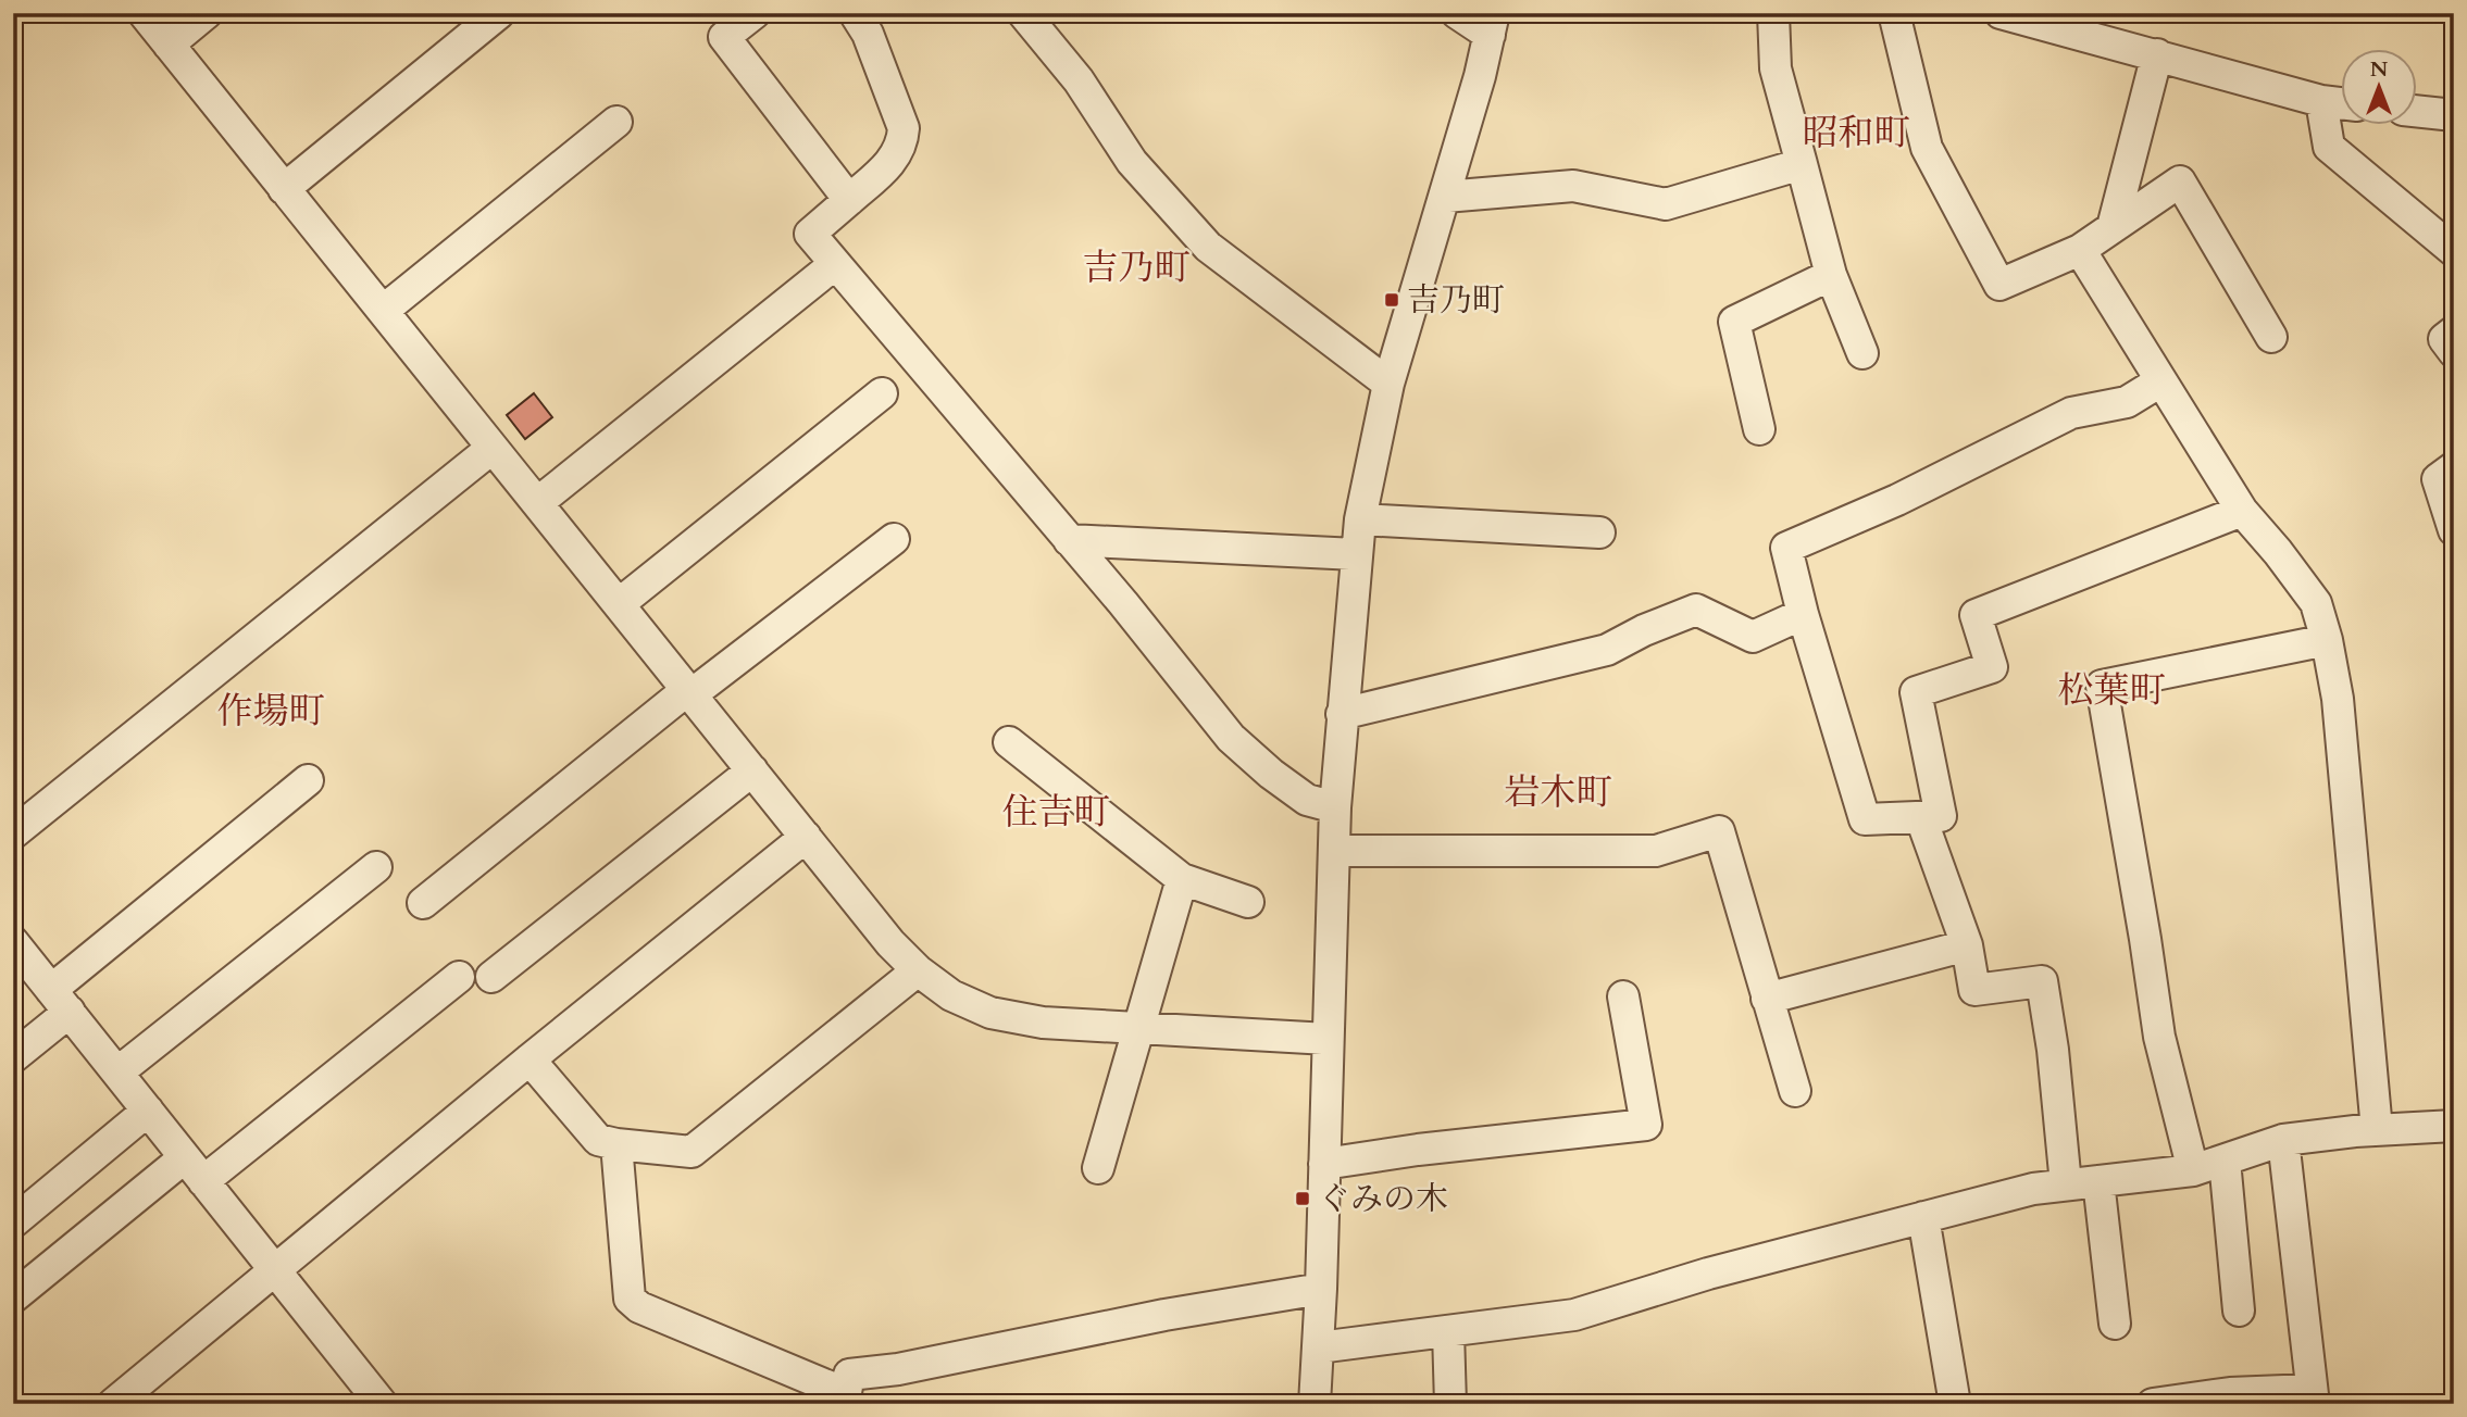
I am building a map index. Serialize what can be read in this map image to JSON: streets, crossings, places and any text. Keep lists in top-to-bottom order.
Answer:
{
  "districts": [
    "昭和町",
    "吉乃町",
    "松葉町",
    "作場町",
    "岩木町",
    "住吉町"
  ],
  "places": {
    "transit": ["吉乃町", "ぐみの木"]
  },
  "north": "top"
}
